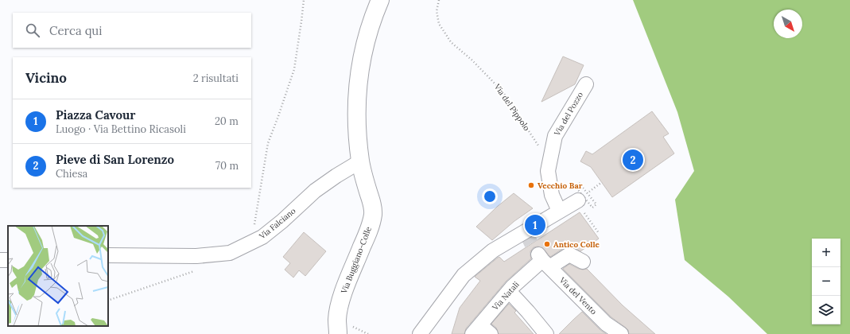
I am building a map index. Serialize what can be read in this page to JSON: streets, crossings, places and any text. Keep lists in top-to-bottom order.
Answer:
{
  "streets": {
    "street": [
      "Via del Pozzo",
      "Via Falciano",
      "Via Buggiano-Colle",
      "Via Natali",
      "Via del Vento"
    ],
    "path": ["Via del Pippolo"]
  },
  "crossings": [
    ["Via del Pippolo", "Via del Pozzo"],
    ["Via Falciano", "Via Buggiano-Colle"],
    ["Via Natali", "Via del Vento"]
  ],
  "places": ["Vecchio Bar", "Antico Colle"],
  "north": "bottom right",
  "page": {
    "search": "Cerca qui",
    "heading": ["Vicino", "2 risultati"],
    "list": [
      {
        "mark": "1",
        "name": "Piazza Cavour",
        "note": "Luogo · Via Bettino Ricasoli",
        "value": "20 m"
      },
      {
        "mark": "2",
        "name": "Pieve di San Lorenzo",
        "note": "Chiesa",
        "value": "70 m"
      }
    ],
    "pins": ["2", "1"],
    "map_buttons": ["+", "−"]
  }
}
